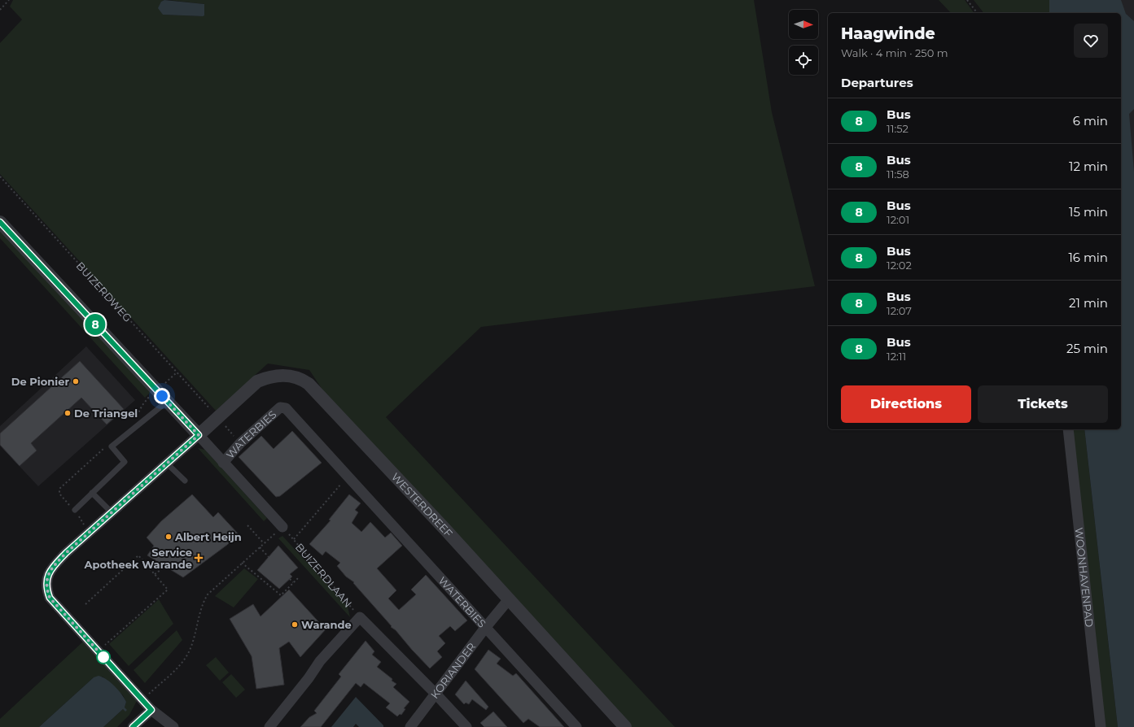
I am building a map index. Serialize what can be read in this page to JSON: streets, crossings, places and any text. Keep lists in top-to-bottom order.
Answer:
{
  "streets": {
    "street": [
      "WATERBIES",
      "WESTERDREEF",
      "BUIZERDLAAN",
      "WOONHAVENPAD",
      "KORIANDER"
    ],
    "path": ["BUIZERDWEG"]
  },
  "crossings": [
    ["WATERBIES", "KORIANDER"],
    ["WESTERDREEF", "KORIANDER"],
    ["BUIZERDLAAN", "KORIANDER"]
  ],
  "places": {
    "other": [
      "De Pionier",
      "De Triangel",
      "Albert Heijn",
      "Warande"
    ],
    "health": ["Service Apotheek Warande"]
  },
  "lines": ["bus line 8"],
  "north": "right",
  "page": {
    "on_map": "8",
    "heading": [
      ["Haagwinde", "Walk · 4 min · 250 m"],
      "Departures"
    ],
    "list": [
      {
        "mark": "8",
        "name": "Bus",
        "note": "11:52",
        "value": "6 min"
      },
      {
        "mark": "8",
        "name": "Bus",
        "note": "11:58",
        "value": "12 min"
      },
      {
        "mark": "8",
        "name": "Bus",
        "note": "12:01",
        "value": "15 min"
      },
      {
        "mark": "8",
        "name": "Bus",
        "note": "12:02",
        "value": "16 min"
      },
      {
        "mark": "8",
        "name": "Bus",
        "note": "12:07",
        "value": "21 min"
      },
      {
        "mark": "8",
        "name": "Bus",
        "note": "12:11",
        "value": "25 min"
      }
    ],
    "buttons": ["Directions", "Tickets"]
  }
}
